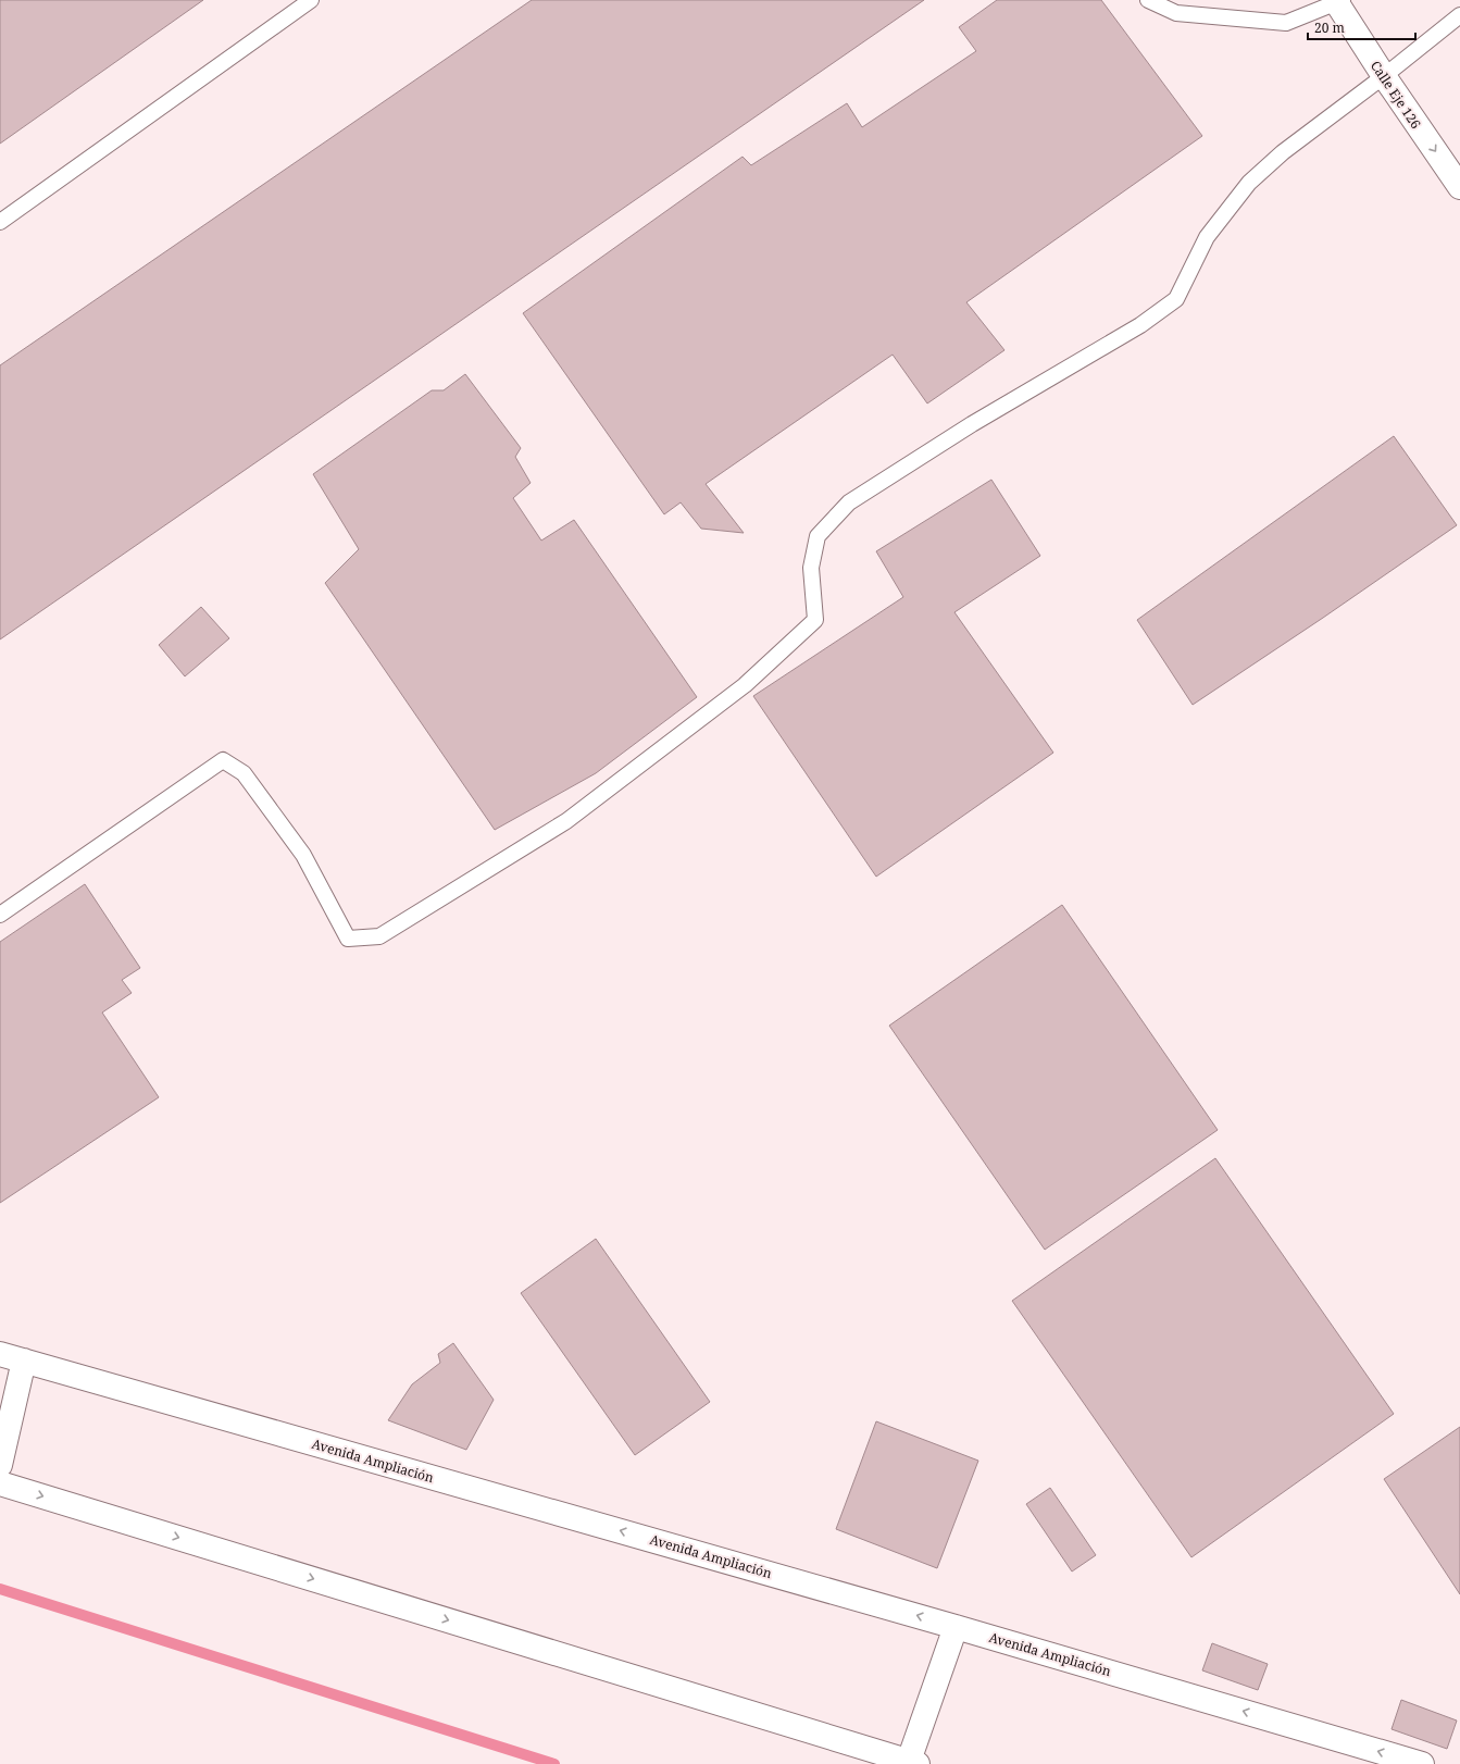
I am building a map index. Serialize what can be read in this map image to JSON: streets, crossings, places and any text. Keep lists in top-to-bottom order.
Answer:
{
  "streets": {
    "street": ["Calle Eje 126", "Avenida Ampliación"]
  },
  "one_way": ["Calle Eje 126"],
  "scale_bar": "20 m"
}
